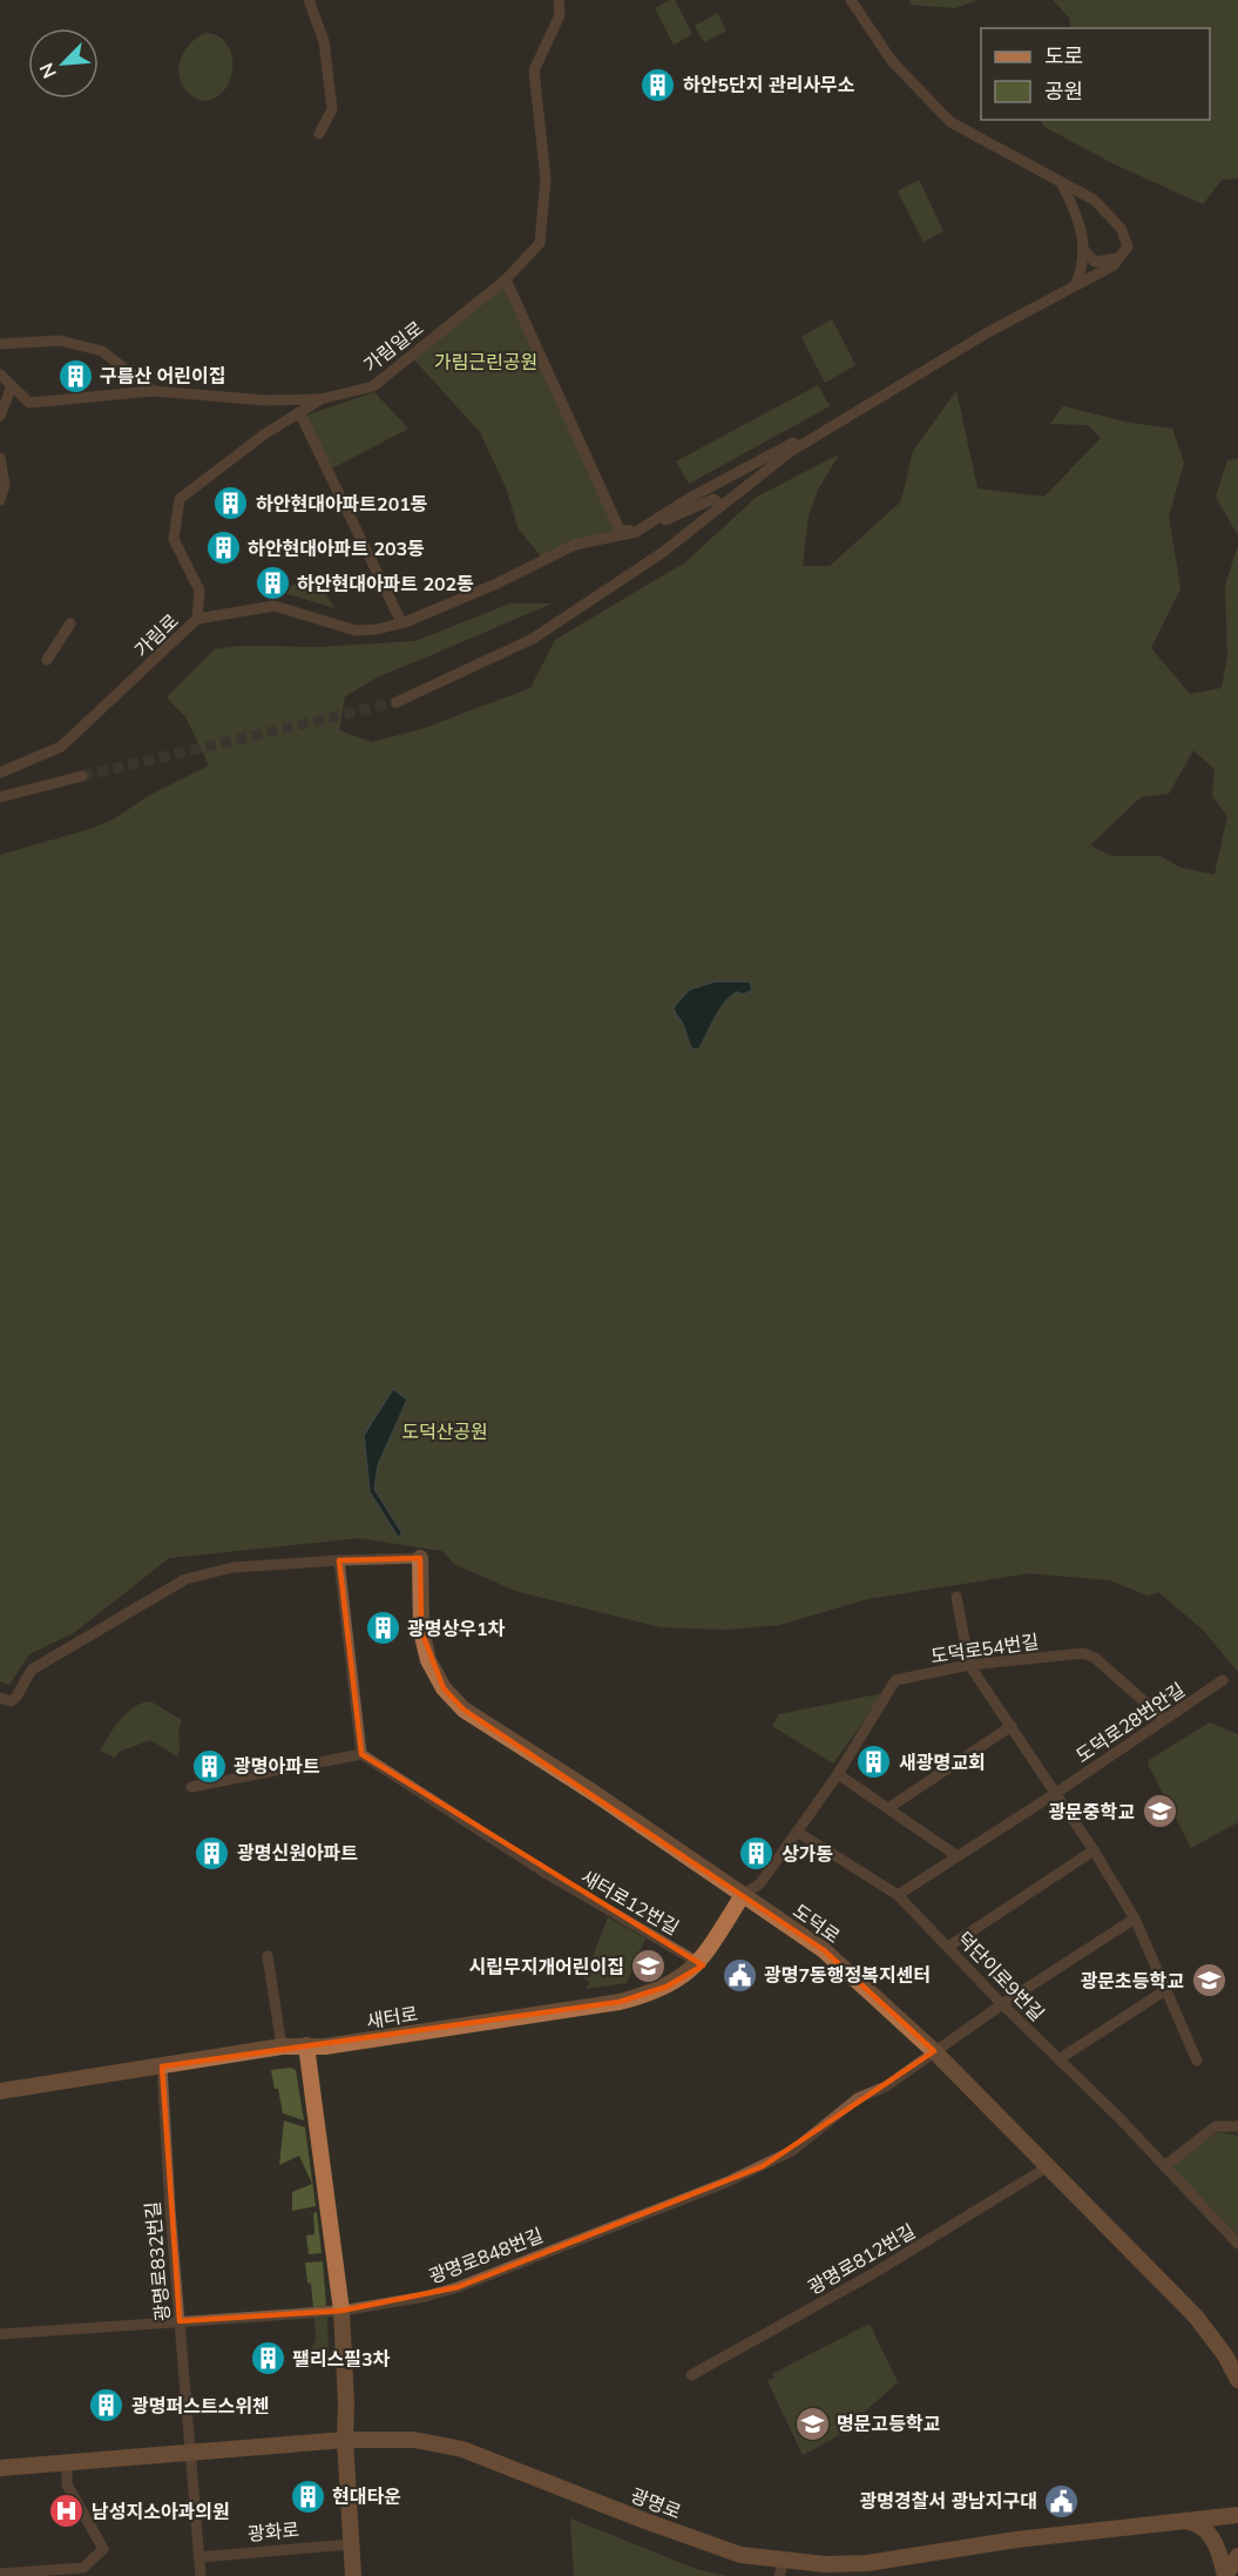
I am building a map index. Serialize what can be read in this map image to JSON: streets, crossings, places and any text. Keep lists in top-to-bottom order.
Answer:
{
  "streets": {
    "street": [
      "가림일로",
      "가림로",
      "도덕로54번길",
      "도덕로28번안길",
      "새터로12번길",
      "도덕로",
      "덕단이로9번길",
      "새터로",
      "광명로848번길",
      "광명로812번길",
      "광명로832번길",
      "광명로",
      "광화로"
    ]
  },
  "crossings": [
    ["가림일로", "가림로"],
    ["도덕로54번길", "도덕로28번안길"],
    ["도덕로54번길", "도덕로"],
    ["도덕로54번길", "덕단이로9번길"],
    ["도덕로54번길", "새터로"],
    ["도덕로28번안길", "덕단이로9번길"],
    ["새터로12번길", "새터로"],
    ["도덕로", "새터로"],
    ["도덕로", "광명로848번길"],
    ["도덕로", "광명로812번길"],
    ["덕단이로9번길", "광명로848번길"],
    ["새터로", "광명로832번길"],
    ["광명로848번길", "광명로832번길"],
    ["광명로832번길", "광명로"],
    ["광명로832번길", "광화로"]
  ],
  "parks": ["가림근린공원", "도덕산공원"],
  "places": {
    "building": [
      "하안5단지 관리사무소",
      "구름산 어린이집",
      "하안현대아파트201동",
      "하안현대아파트 203동",
      "하안현대아파트 202동",
      "광명상우1차",
      "새광명교회",
      "광명아파트",
      "광명신원아파트",
      "상가동",
      "팰리스필3차",
      "광명퍼스트스위첸",
      "현대타운"
    ],
    "school or university": [
      "광문중학교",
      "시립무지개어린이집",
      "광문초등학교",
      "명문고등학교"
    ],
    "public building": ["광명7동행정복지센터", "광명경찰서 광남지구대"],
    "hospital": ["남성지소아과의원"]
  },
  "legend": ["도로", "공원"],
  "north": "bottom left"
}
